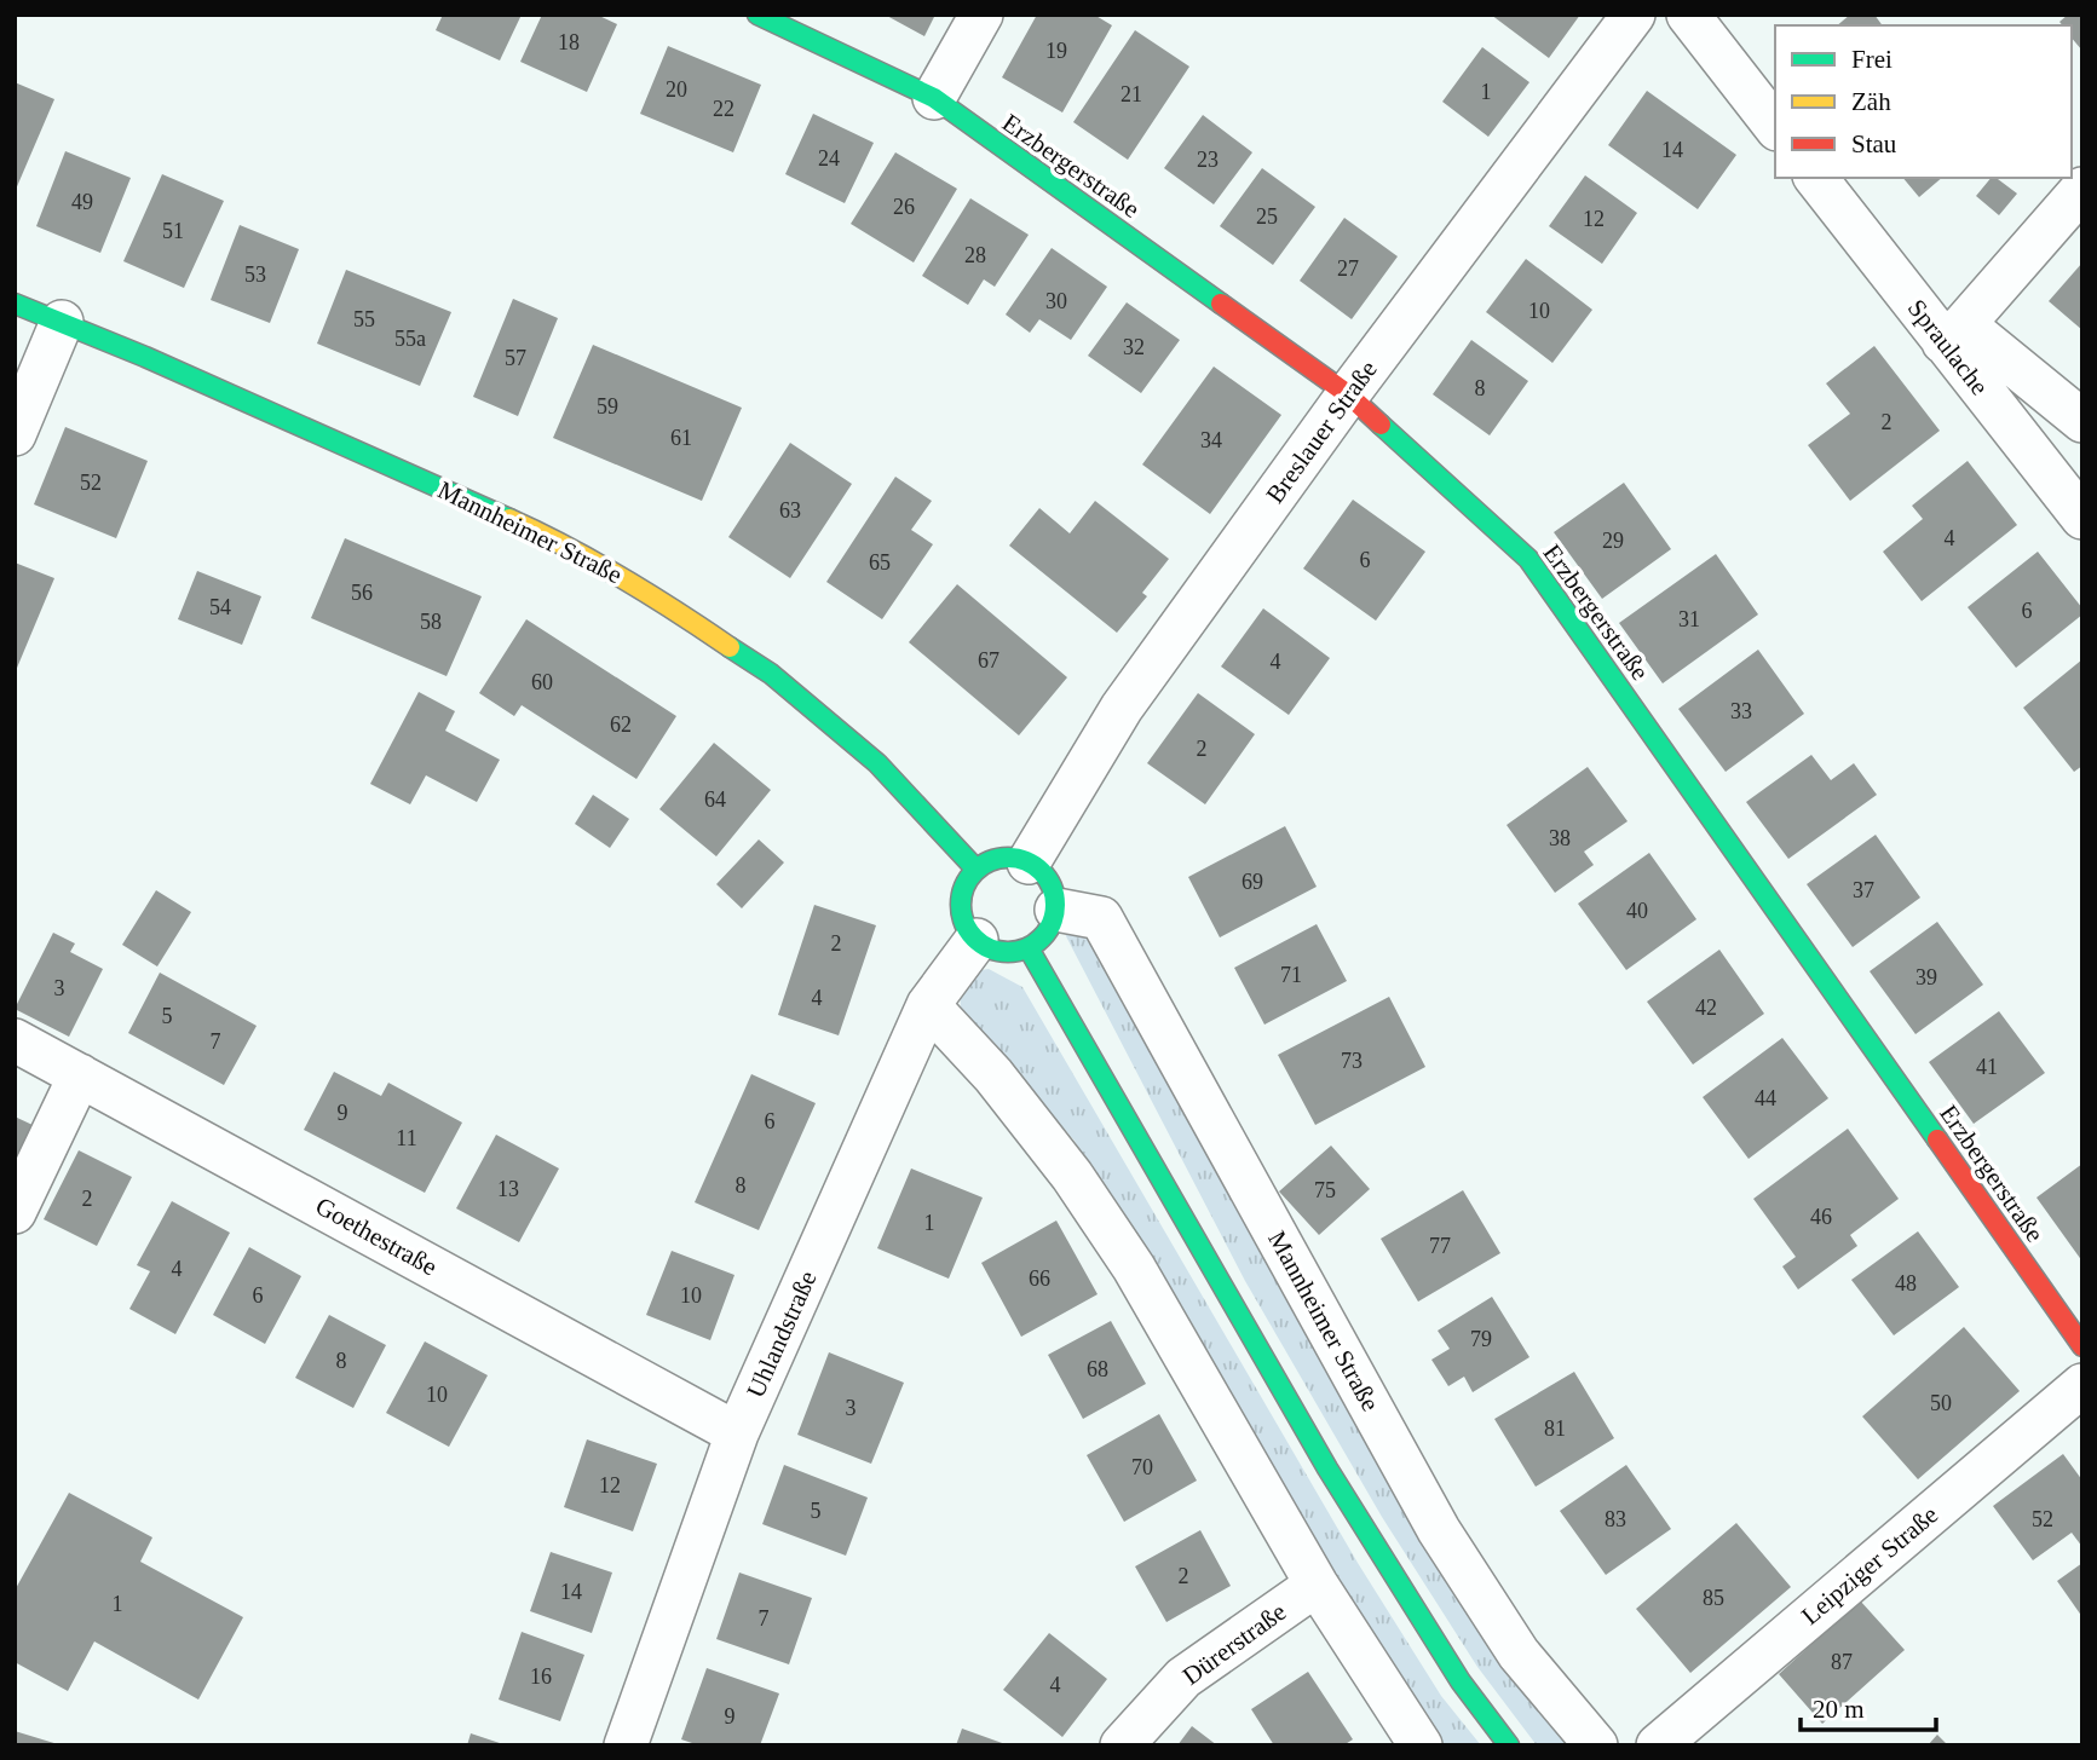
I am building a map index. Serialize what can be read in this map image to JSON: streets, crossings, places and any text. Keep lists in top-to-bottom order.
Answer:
{
  "streets": {
    "main road": ["Erzbergerstraße", "Mannheimer Straße"],
    "street": [
      "Spraulache",
      "Breslauer Straße",
      "Goethestraße",
      "Uhlandstraße",
      "Leipziger Straße",
      "Dürerstraße"
    ]
  },
  "crossings": [
    ["Erzbergerstraße", "Breslauer Straße"],
    ["Breslauer Straße", "Mannheimer Straße"],
    ["Breslauer Straße", "Uhlandstraße"],
    ["Mannheimer Straße", "Uhlandstraße"],
    ["Goethestraße", "Uhlandstraße"]
  ],
  "house_numbers": [
    "18",
    "19",
    "20",
    "1",
    "21",
    "22",
    "14",
    "24",
    "23",
    "49",
    "26",
    "25",
    "12",
    "51",
    "28",
    "27",
    "53",
    "30",
    "10",
    "55",
    "55a",
    "32",
    "57",
    "8",
    "59",
    "2",
    "61",
    "34",
    "52",
    "63",
    "4",
    "29",
    "6",
    "65",
    "56",
    "54",
    "6",
    "31",
    "58",
    "67",
    "4",
    "60",
    "33",
    "62",
    "2",
    "64",
    "38",
    "69",
    "37",
    "40",
    "2",
    "71",
    "39",
    "3",
    "4",
    "42",
    "5",
    "7",
    "73",
    "41",
    "44",
    "9",
    "6",
    "11",
    "8",
    "13",
    "75",
    "2",
    "46",
    "1",
    "77",
    "4",
    "66",
    "48",
    "6",
    "10",
    "79",
    "8",
    "68",
    "10",
    "50",
    "3",
    "81",
    "70",
    "12",
    "5",
    "83",
    "52",
    "2",
    "14",
    "85",
    "1",
    "7",
    "87",
    "16",
    "4",
    "9"
  ],
  "legend": ["Frei", "Zäh", "Stau"],
  "scale_bar": "20 m"
}
